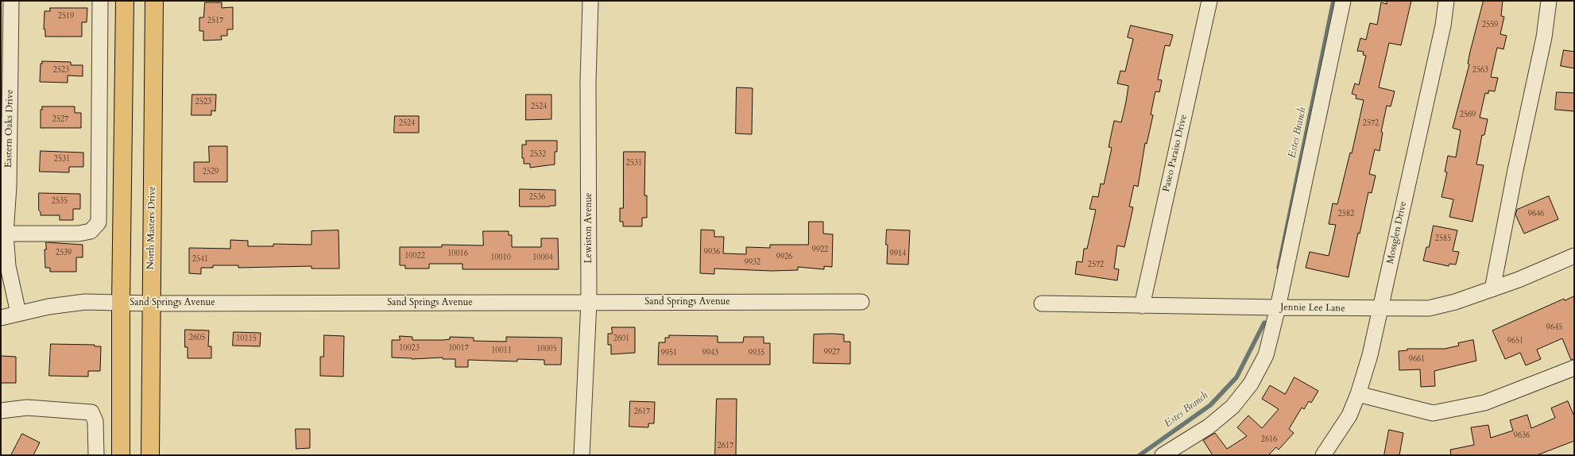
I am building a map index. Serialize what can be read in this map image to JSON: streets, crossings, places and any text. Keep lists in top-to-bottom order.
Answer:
{
  "streets": {
    "main road": ["North Masters Drive"],
    "street": [
      "Eastern Oaks Drive",
      "Paseo Paraiso Drive",
      "Lewiston Avenue",
      "Mossglen Drive",
      "Sand Springs Avenue",
      "Jennie Lee Lane"
    ]
  },
  "crossings": [
    ["Eastern Oaks Drive", "Sand Springs Avenue"],
    ["Paseo Paraiso Drive", "Jennie Lee Lane"],
    ["North Masters Drive", "Sand Springs Avenue"],
    ["Lewiston Avenue", "Sand Springs Avenue"],
    ["Mossglen Drive", "Jennie Lee Lane"]
  ],
  "water": ["Estes Branch"],
  "house_numbers": [
    "2519",
    "2517",
    "2559",
    "2523",
    "2563",
    "2523",
    "2524",
    "2569",
    "2527",
    "2524",
    "2572",
    "2532",
    "2531",
    "2531",
    "2529",
    "2536",
    "2535",
    "2582",
    "9646",
    "2585",
    "9922",
    "9936",
    "2539",
    "10016",
    "9914",
    "10022",
    "9926",
    "10010",
    "10004",
    "2541",
    "9932",
    "2572",
    "9645",
    "2605",
    "10115",
    "2601",
    "9651",
    "10023",
    "10017",
    "10005",
    "10011",
    "9927",
    "9951",
    "9943",
    "9935",
    "9661",
    "2617",
    "9636",
    "2616",
    "2617"
  ]
}
